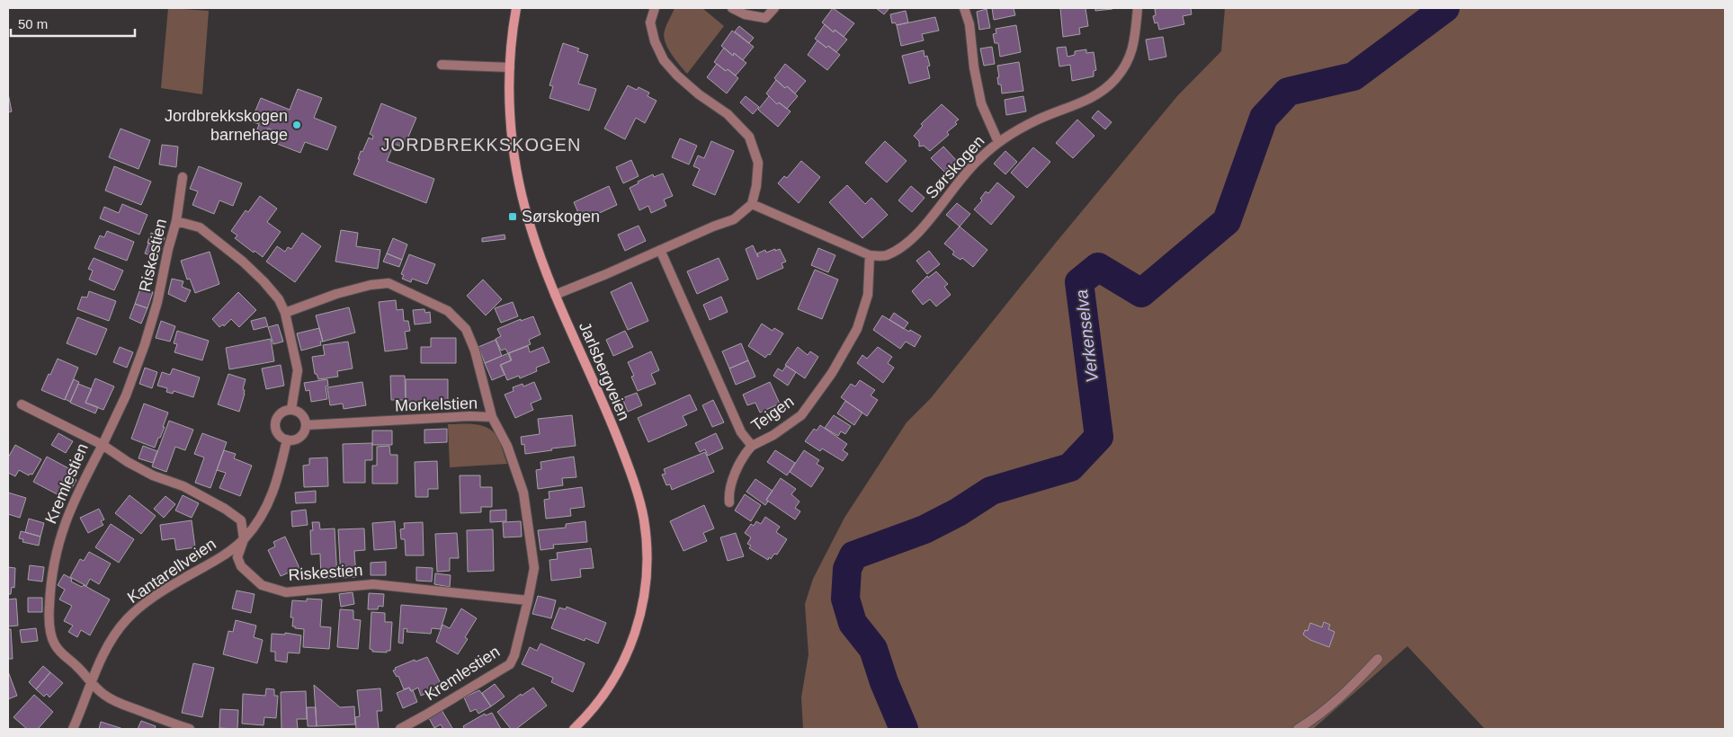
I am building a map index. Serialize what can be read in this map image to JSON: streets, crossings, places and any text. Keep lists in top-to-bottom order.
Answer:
{
  "streets": {
    "main road": ["Jarlsbergveien"],
    "street": [
      "Sørskogen",
      "Riskestien",
      "Morkelstien",
      "Teigen",
      "Kremlestien",
      "Kantarellveien"
    ]
  },
  "crossings": [
    ["Sørskogen", "Teigen"],
    ["Riskestien", "Kremlestien"],
    ["Riskestien", "Kantarellveien"],
    ["Morkelstien", "Kantarellveien"],
    ["Kremlestien", "Kantarellveien"]
  ],
  "districts": ["JORDBREKKSKOGEN"],
  "water": ["Verkenselva"],
  "places": {
    "other": ["Jordbrekkskogen barnehage"],
    "transit": ["Sørskogen"]
  },
  "scale_bar": "50 m"
}
